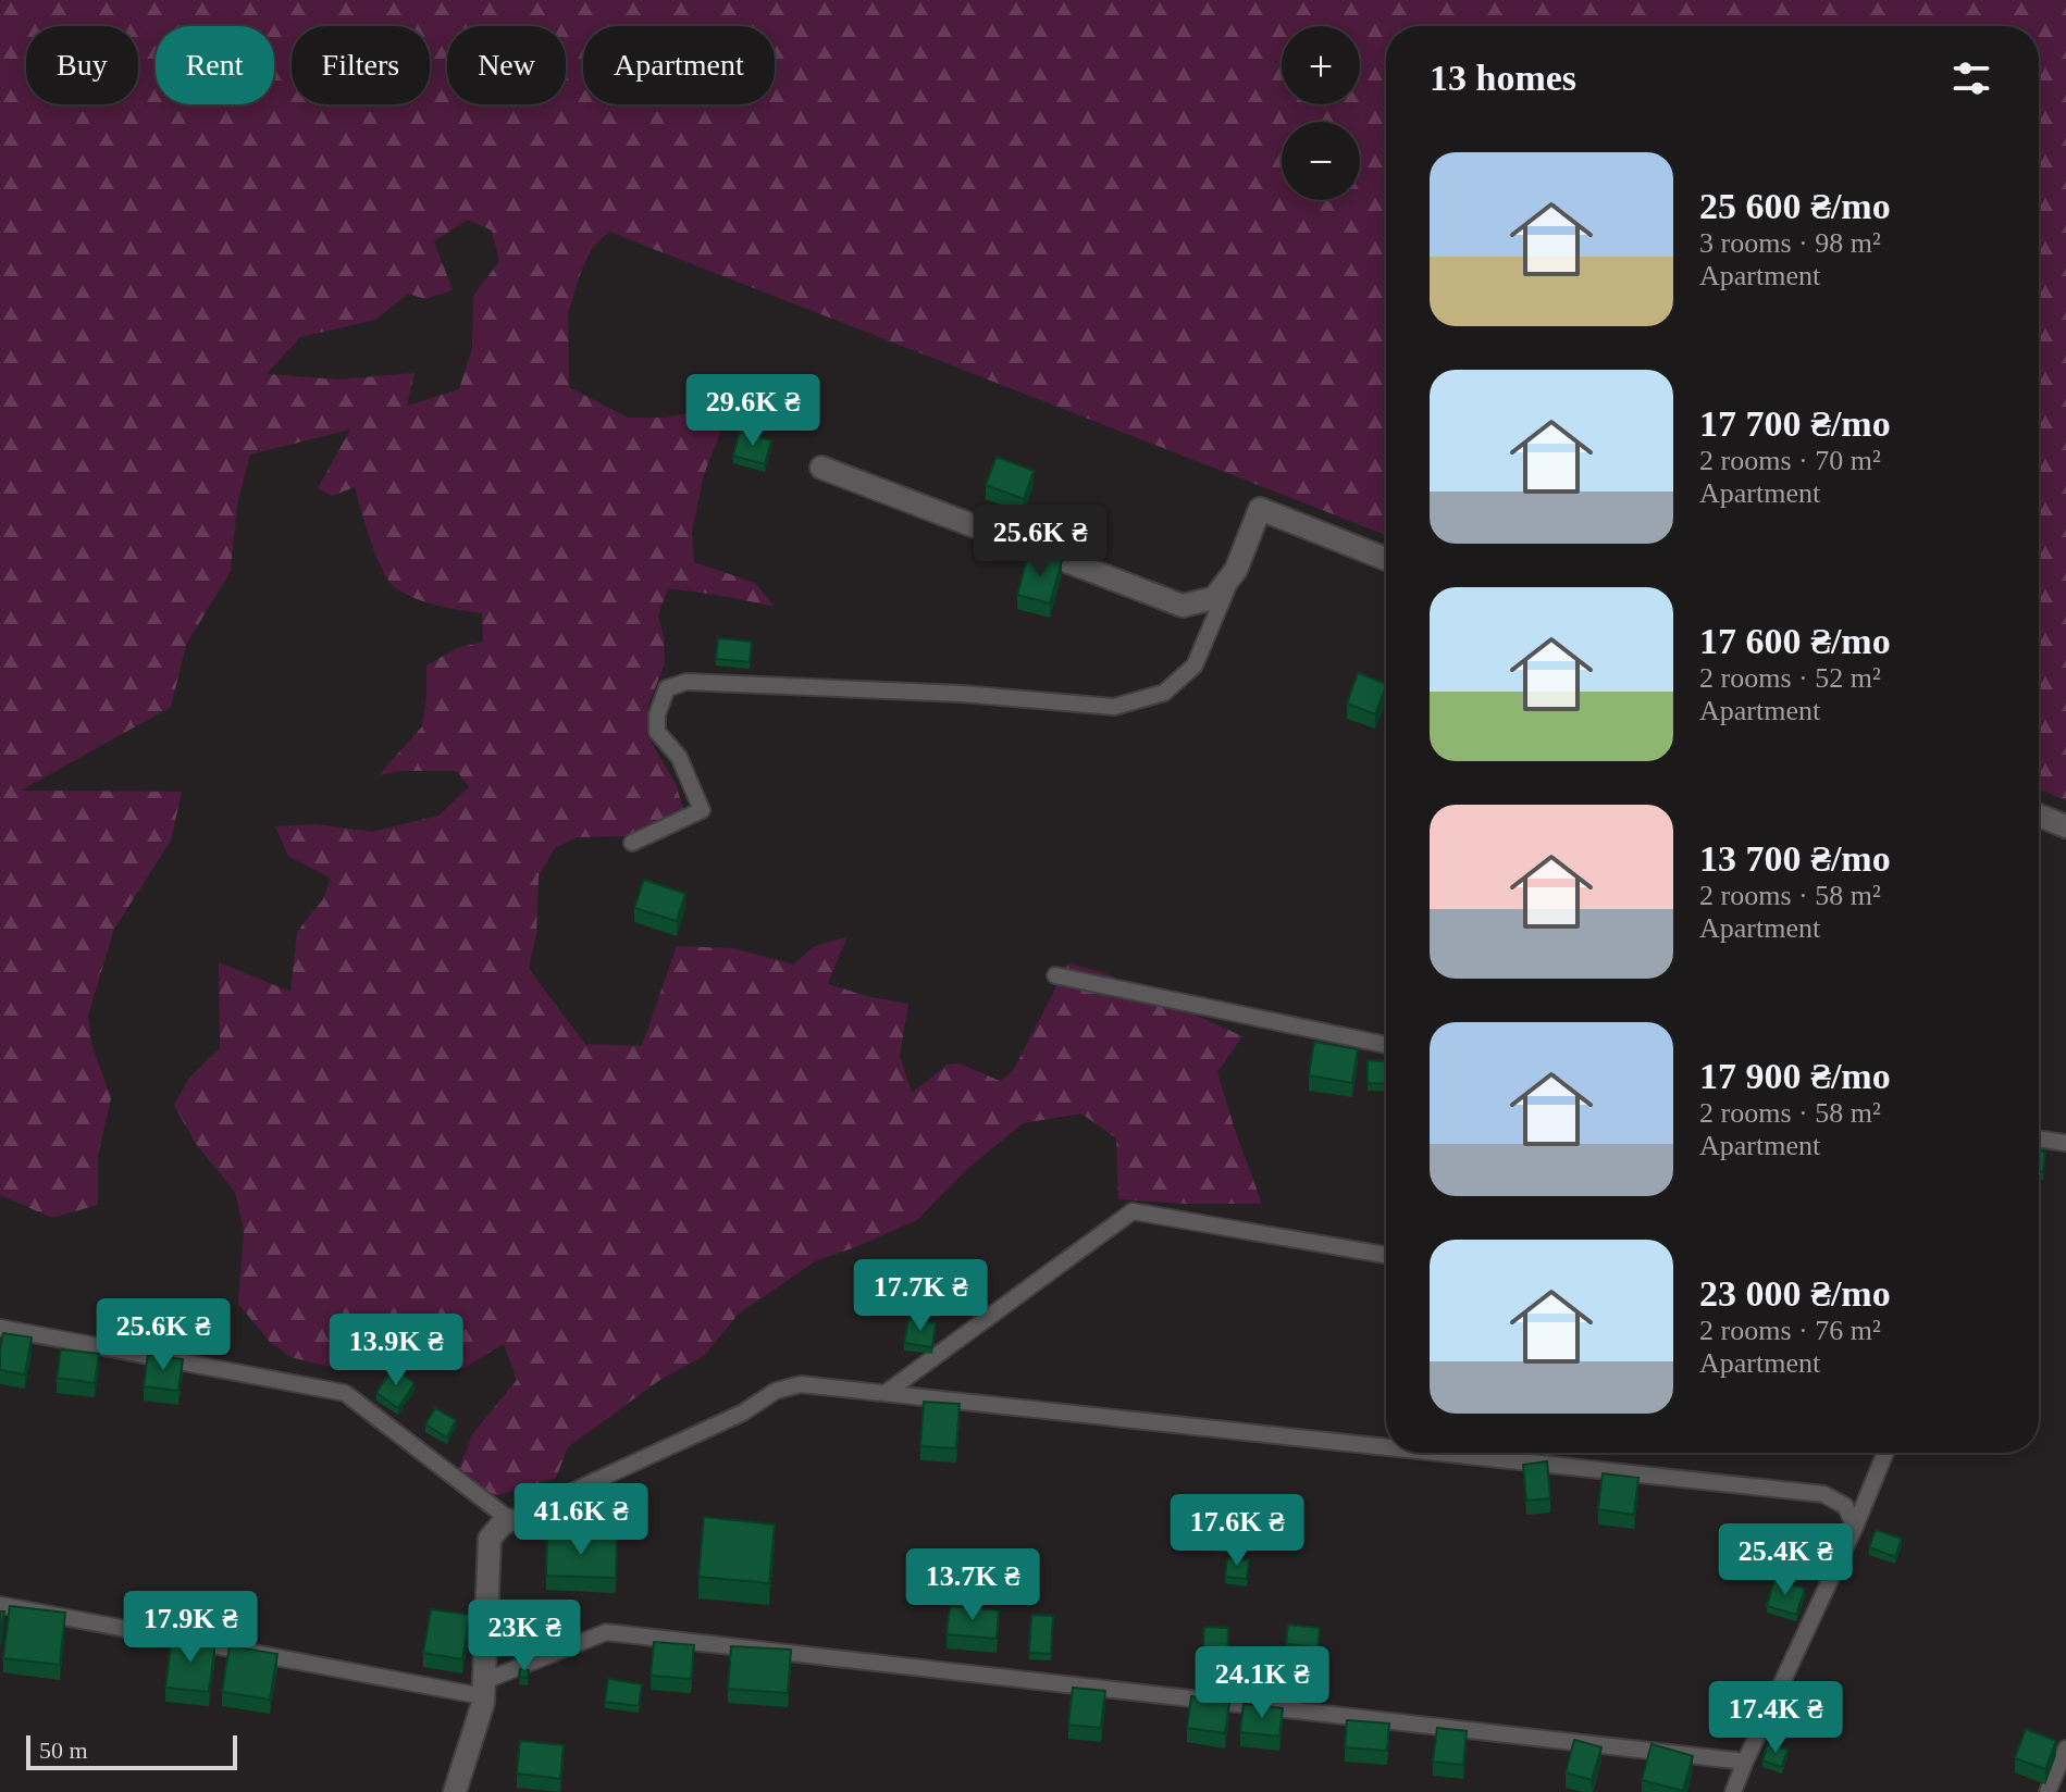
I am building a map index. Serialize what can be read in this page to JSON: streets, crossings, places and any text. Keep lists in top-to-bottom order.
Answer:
{
  "scale_bar": "50 m",
  "page": {
    "map_buttons": ["+", "−"],
    "chip": [
      "Buy",
      "Rent",
      "Filters",
      "New",
      "Apartment"
    ],
    "heading": "13 homes",
    "list": [
      {
        "name": "25 600 ₴/mo",
        "note": "3 rooms · 98 m² · Apartment"
      },
      {
        "name": "17 700 ₴/mo",
        "note": "2 rooms · 70 m² · Apartment"
      },
      {
        "name": "17 600 ₴/mo",
        "note": "2 rooms · 52 m² · Apartment"
      },
      {
        "name": "13 700 ₴/mo",
        "note": "2 rooms · 58 m² · Apartment"
      },
      {
        "name": "17 900 ₴/mo",
        "note": "2 rooms · 58 m² · Apartment"
      },
      {
        "name": "23 000 ₴/mo",
        "note": "2 rooms · 76 m² · Apartment"
      }
    ],
    "price": [
      "29.6K ₴",
      "25.6K ₴",
      "17.7K ₴",
      "25.6K ₴",
      "13.9K ₴",
      "41.6K ₴",
      "17.6K ₴",
      "25.4K ₴",
      "13.7K ₴",
      "17.9K ₴",
      "23K ₴",
      "24.1K ₴",
      "17.4K ₴"
    ],
    "scale": "50 m"
  }
}
